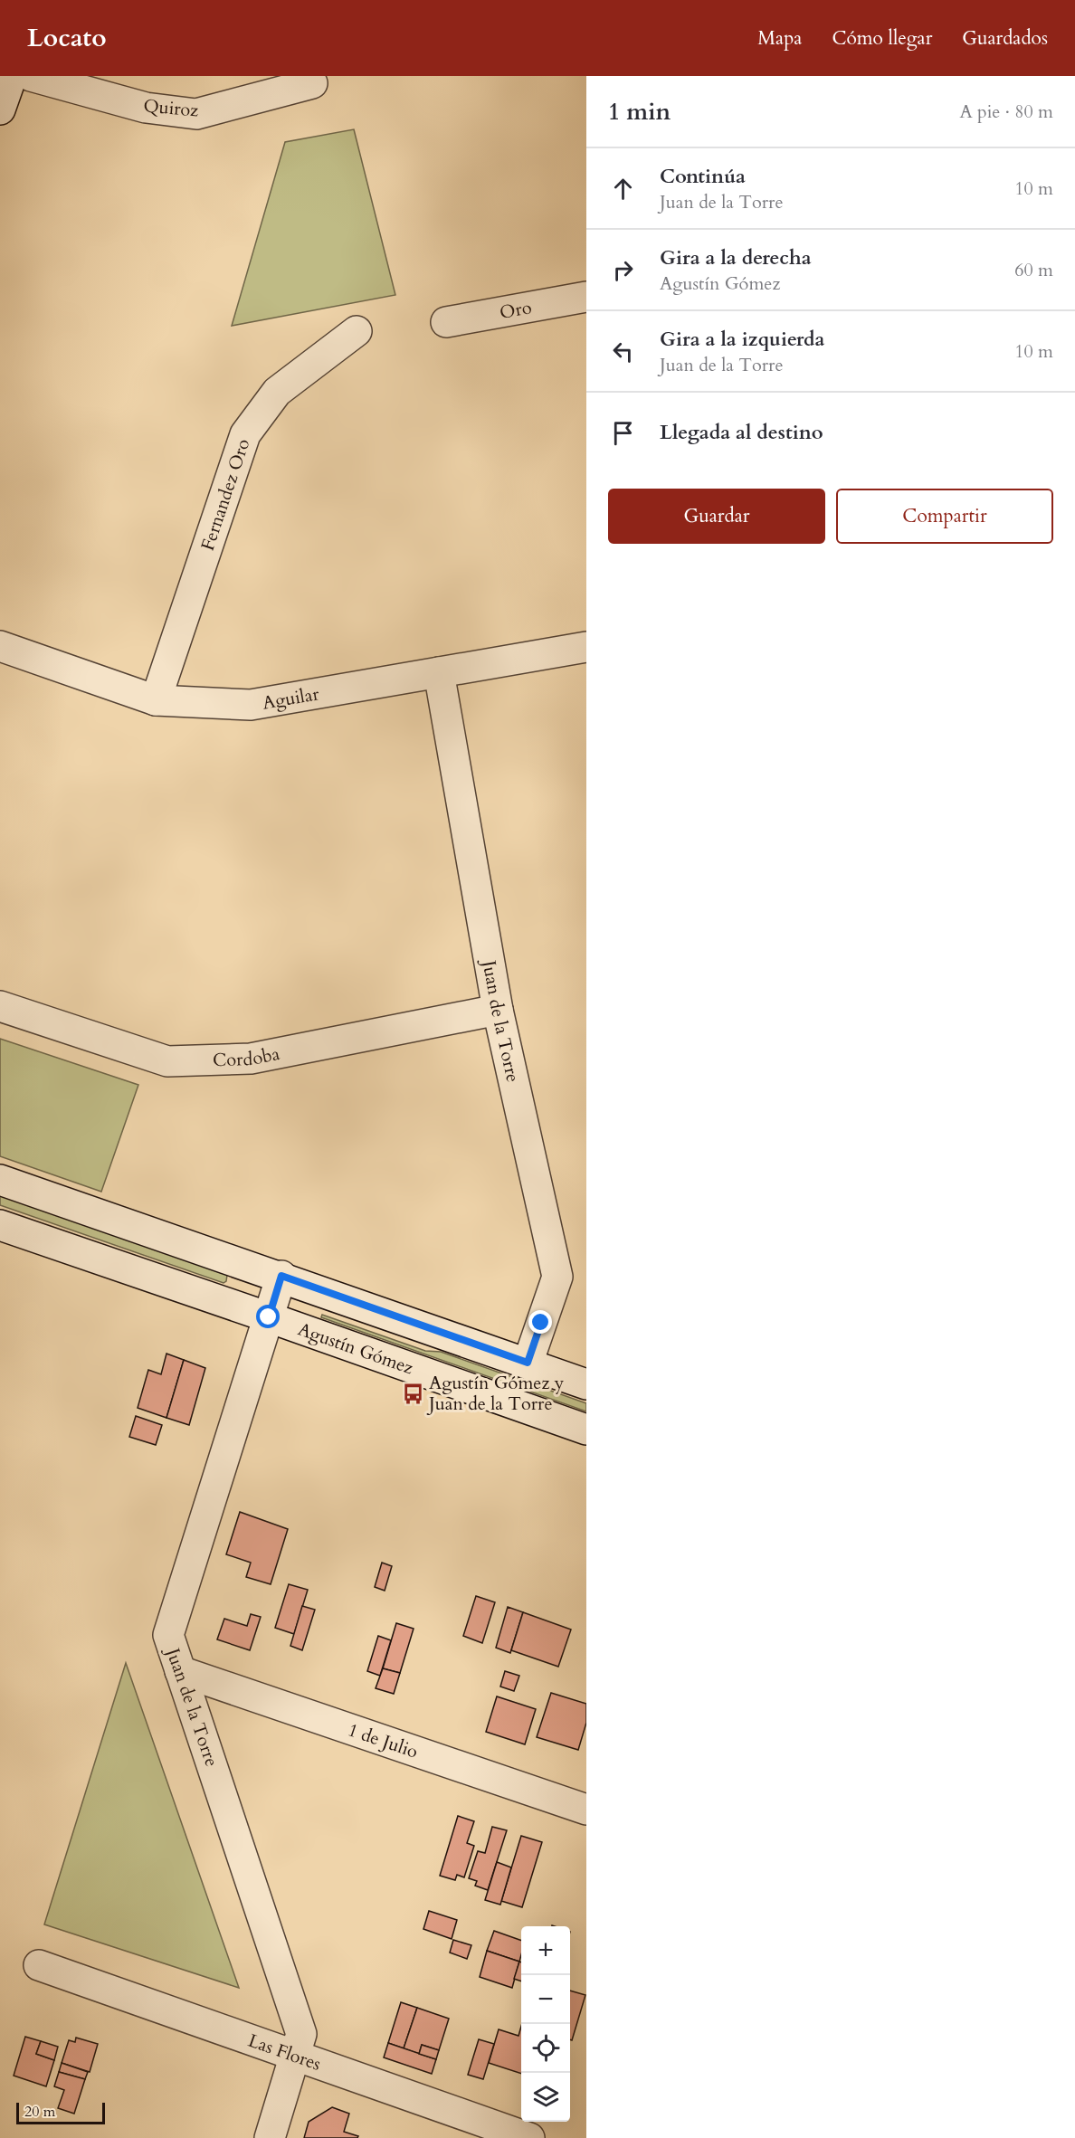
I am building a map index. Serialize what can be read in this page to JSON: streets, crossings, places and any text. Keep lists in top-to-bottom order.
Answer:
{
  "streets": {
    "street": [
      "Quiroz",
      "Oro",
      "Fernandez Oro",
      "Aguilar",
      "Juan de la Torre",
      "Cordoba",
      "Agustín Gómez",
      "1 de Julio",
      "Las Flores"
    ]
  },
  "crossings": [
    ["Fernandez Oro", "Aguilar"],
    ["Aguilar", "Juan de la Torre"],
    ["Juan de la Torre", "Cordoba"],
    ["Juan de la Torre", "Agustín Gómez"],
    ["Juan de la Torre", "1 de Julio"],
    ["Juan de la Torre", "Las Flores"]
  ],
  "places": {
    "bus stop": ["Agustín Gómez y Juan de la Torre"]
  },
  "scale_bar": "20 m",
  "page": {
    "header": "Locato",
    "nav": ["Mapa", "Cómo llegar", "Guardados"],
    "heading": ["1 min", "A pie · 80 m"],
    "list": [
      ["Continúa", "Juan de la Torre", "10 m"],
      ["Gira a la derecha", "Agustín Gómez", "60 m"],
      ["Gira a la izquierda", "Juan de la Torre", "10 m"],
      "Llegada al destino"
    ],
    "buttons": ["Guardar", "Compartir"],
    "map_buttons": ["+", "−"],
    "scale": "20 m"
  }
}
